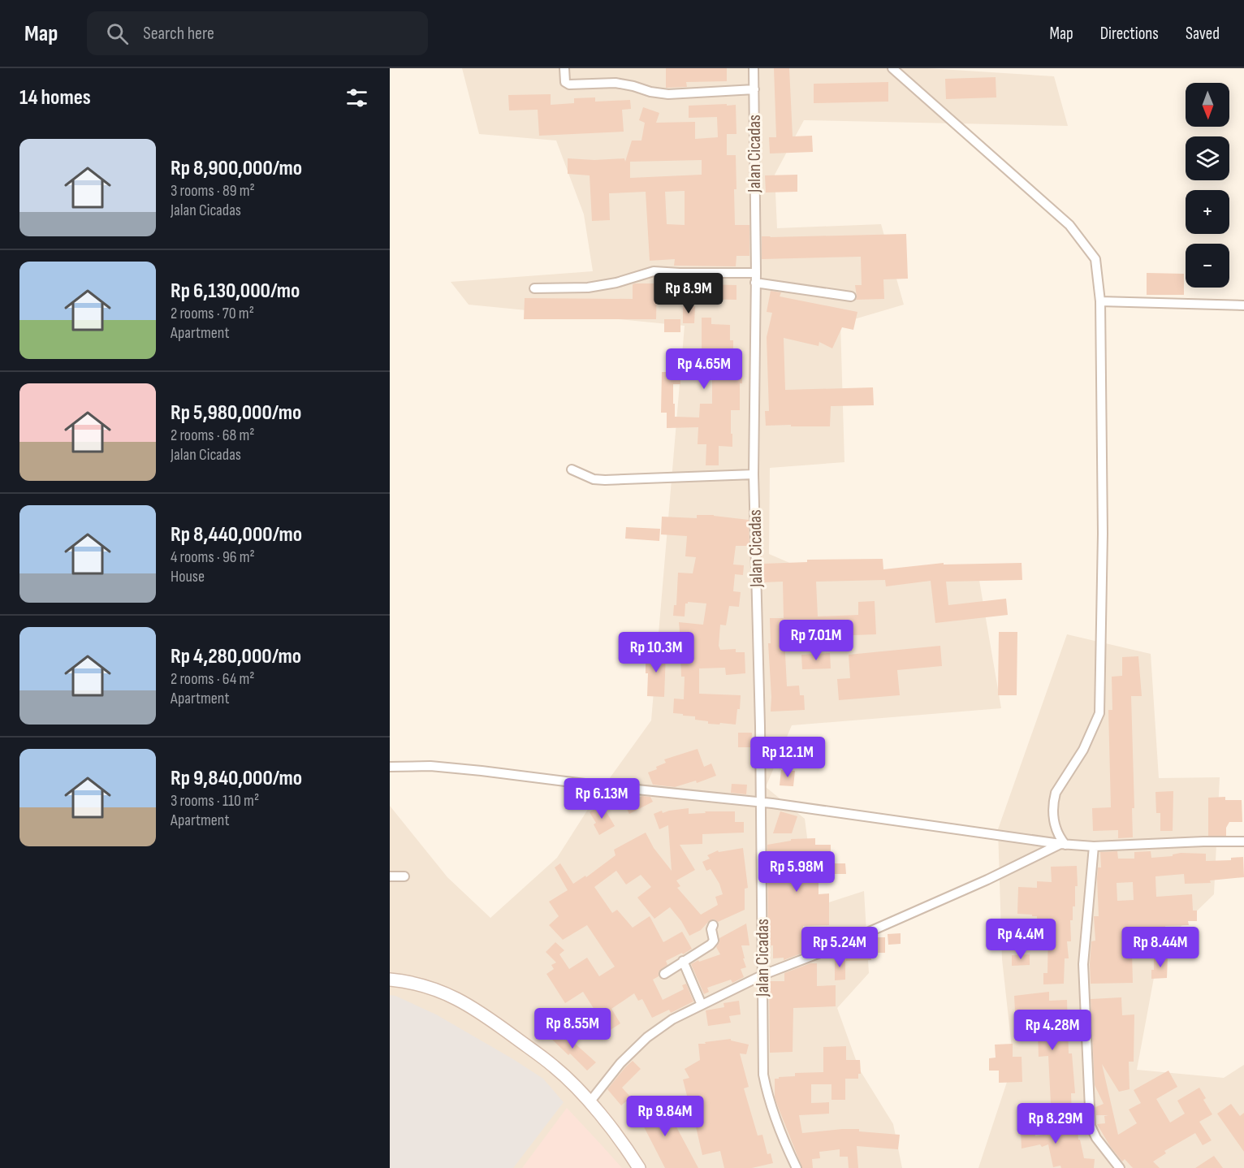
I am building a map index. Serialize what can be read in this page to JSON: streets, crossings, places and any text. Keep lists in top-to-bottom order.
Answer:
{
  "streets": {
    "street": ["Jalan Cicadas"]
  },
  "north": "bottom",
  "page": {
    "header": "Map",
    "search": "Search here",
    "nav": ["Map", "Directions", "Saved"],
    "heading": "14 homes",
    "map_buttons": ["+", "−"],
    "list": [
      {
        "name": "Rp 8,900,000/mo",
        "note": "3 rooms · 89 m² · Jalan Cicadas"
      },
      {
        "name": "Rp 6,130,000/mo",
        "note": "2 rooms · 70 m² · Apartment"
      },
      {
        "name": "Rp 5,980,000/mo",
        "note": "2 rooms · 68 m² · Jalan Cicadas"
      },
      {
        "name": "Rp 8,440,000/mo",
        "note": "4 rooms · 96 m² · House"
      },
      {
        "name": "Rp 4,280,000/mo",
        "note": "2 rooms · 64 m² · Apartment"
      },
      {
        "name": "Rp 9,840,000/mo",
        "note": "3 rooms · 110 m² · Apartment"
      }
    ],
    "price": [
      "Rp 8.9M",
      "Rp 4.65M",
      "Rp 7.01M",
      "Rp 10.3M",
      "Rp 12.1M",
      "Rp 6.13M",
      "Rp 5.98M",
      "Rp 4.4M",
      "Rp 5.24M",
      "Rp 8.44M",
      "Rp 8.55M",
      "Rp 4.28M",
      "Rp 9.84M",
      "Rp 8.29M"
    ]
  }
}
